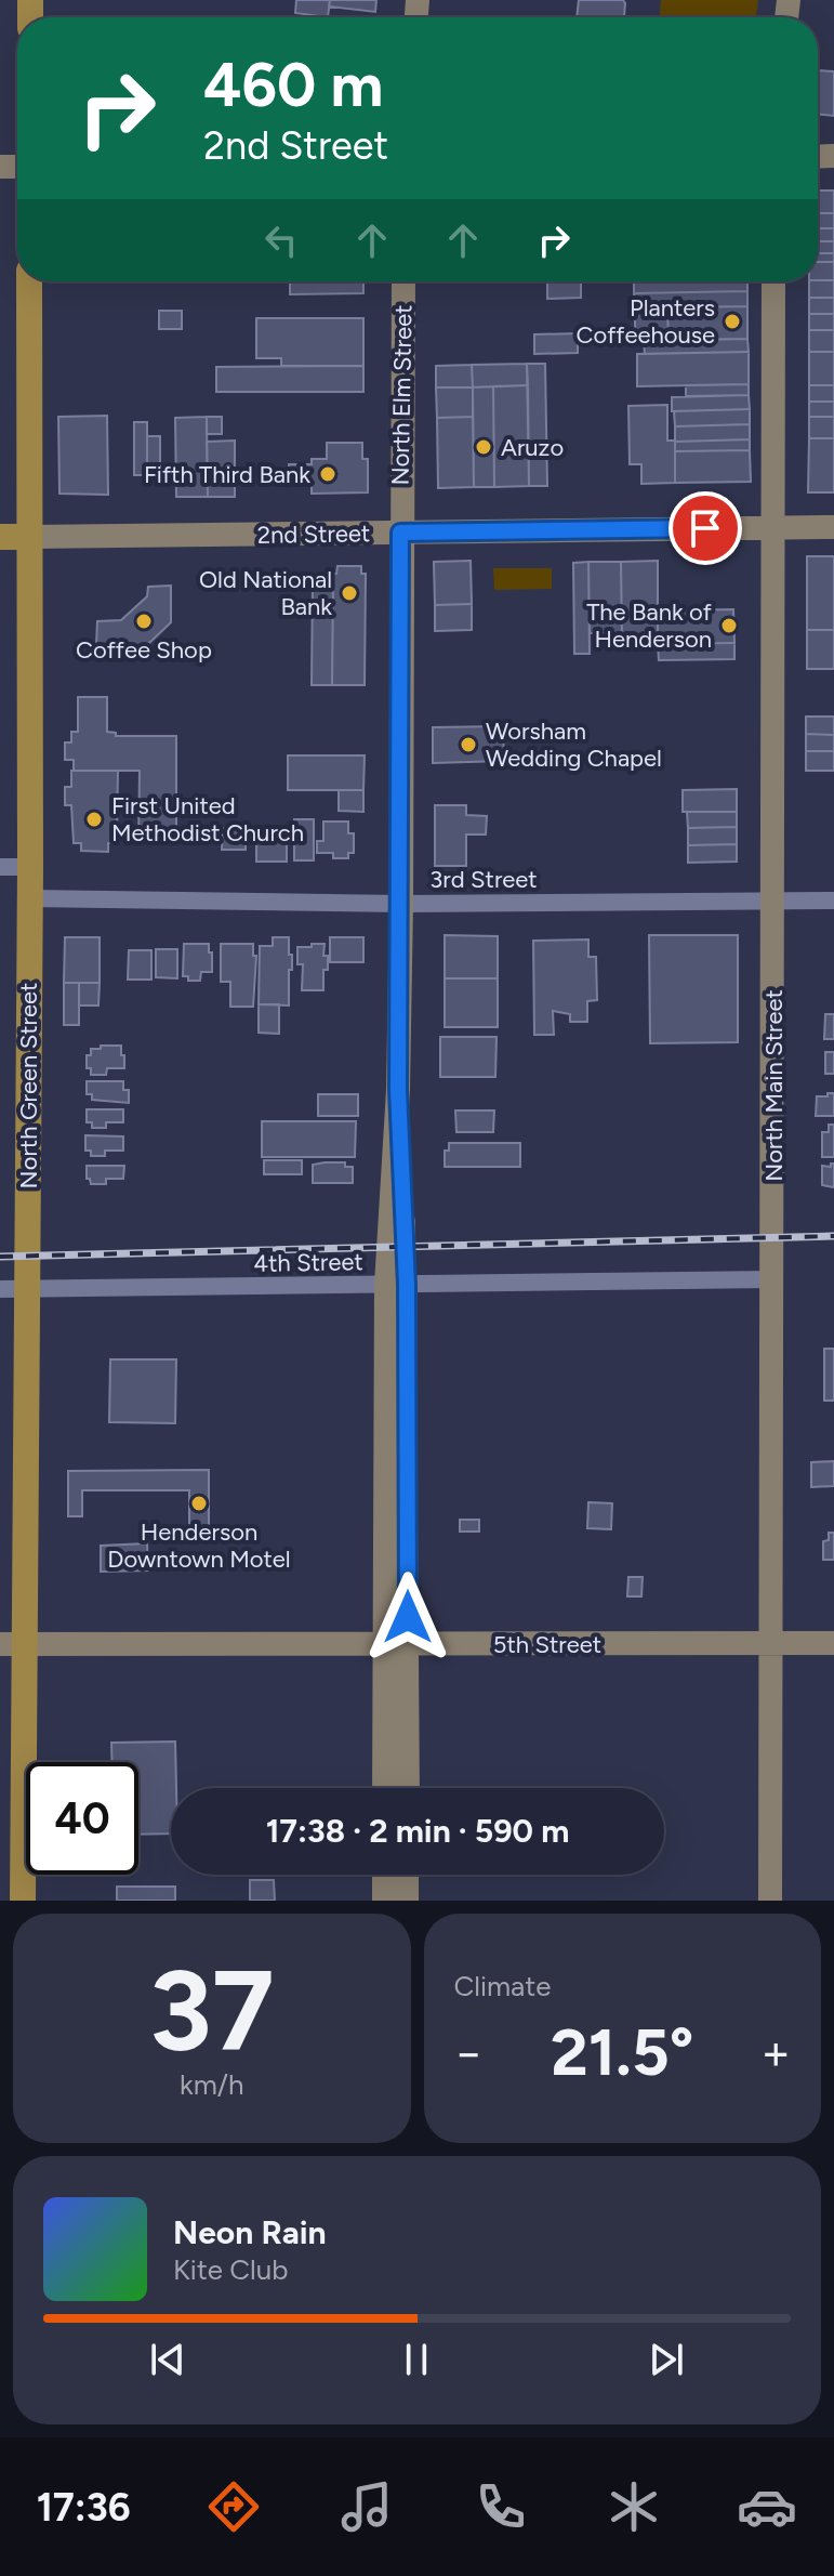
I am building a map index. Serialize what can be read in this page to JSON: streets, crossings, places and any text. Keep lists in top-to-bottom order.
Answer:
{
  "streets": {
    "main road": ["2nd Street", "North Green Street"],
    "street": [
      "North Elm Street",
      "3rd Street",
      "North Main Street",
      "4th Street",
      "5th Street"
    ]
  },
  "crossings": [
    ["North Elm Street", "2nd Street"],
    ["North Elm Street", "3rd Street"],
    ["North Elm Street", "4th Street"],
    ["North Elm Street", "5th Street"],
    ["2nd Street", "North Green Street"],
    ["2nd Street", "North Main Street"],
    ["3rd Street", "North Green Street"],
    ["3rd Street", "North Main Street"],
    ["North Green Street", "4th Street"],
    ["North Green Street", "5th Street"],
    ["North Main Street", "4th Street"],
    ["North Main Street", "5th Street"]
  ],
  "places": [
    "Planters Coffeehouse",
    "Aruzo",
    "Fifth Third Bank",
    "Old National Bank",
    "Coffee Shop",
    "The Bank of Henderson",
    "Worsham Wedding Chapel",
    "First United Methodist Church",
    "Henderson Downtown Motel"
  ],
  "page": {
    "turn": ["460 m", "2nd Street"],
    "limit": "40",
    "trip": "17:38 · 2 min · 590 m",
    "tile": [
      ["37", "km/h"],
      "Climate"
    ],
    "heat": ["−", "21.5°", "+"],
    "song": ["Neon Rain", "Kite Club"],
    "tabs": "17:36"
  }
}
